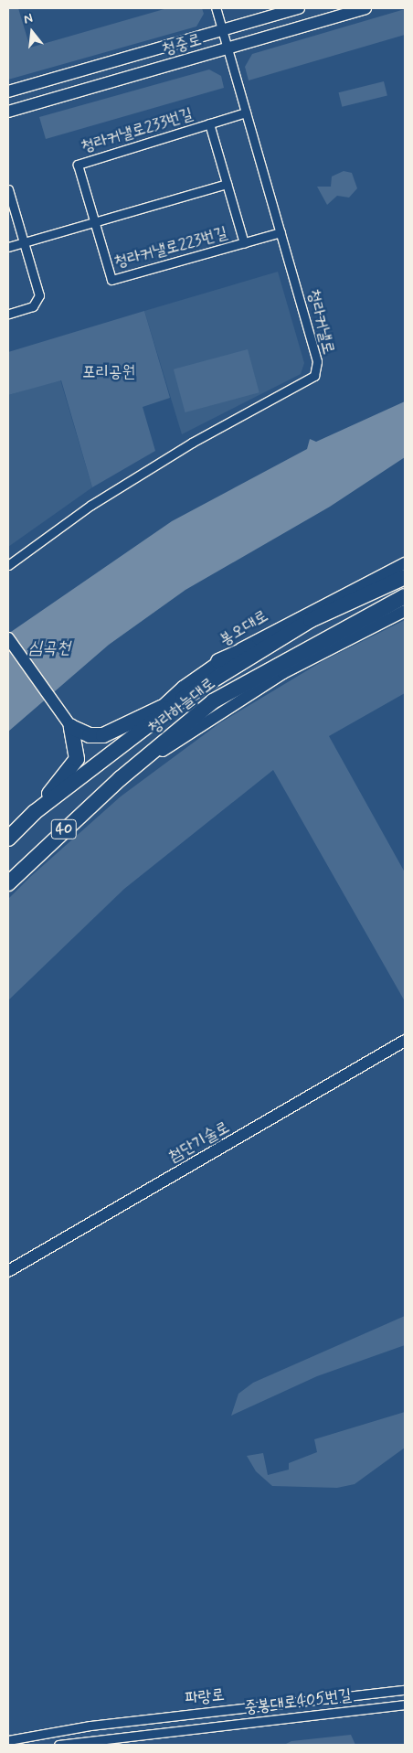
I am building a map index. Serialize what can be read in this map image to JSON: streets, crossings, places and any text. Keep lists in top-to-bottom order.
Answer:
{
  "streets": {
    "highway": ["청라하늘대로", "40"],
    "street": [
      "청중로",
      "청라커낼로233번길",
      "청라커낼로223번길",
      "청라커낼로",
      "봉오대로",
      "첨단기술로",
      "파랑로",
      "중봉대로405번길"
    ]
  },
  "crossings": [
    ["청중로", "청라커낼로"],
    ["청라커낼로233번길", "청라커낼로223번길"],
    ["청라커낼로233번길", "청라커낼로"],
    ["청라커낼로223번길", "청라커낼로"],
    ["봉오대로", "청라하늘대로"],
    ["청라하늘대로", "40"]
  ],
  "water": ["심곡천"],
  "parks": ["포리공원"],
  "north": "top"
}
